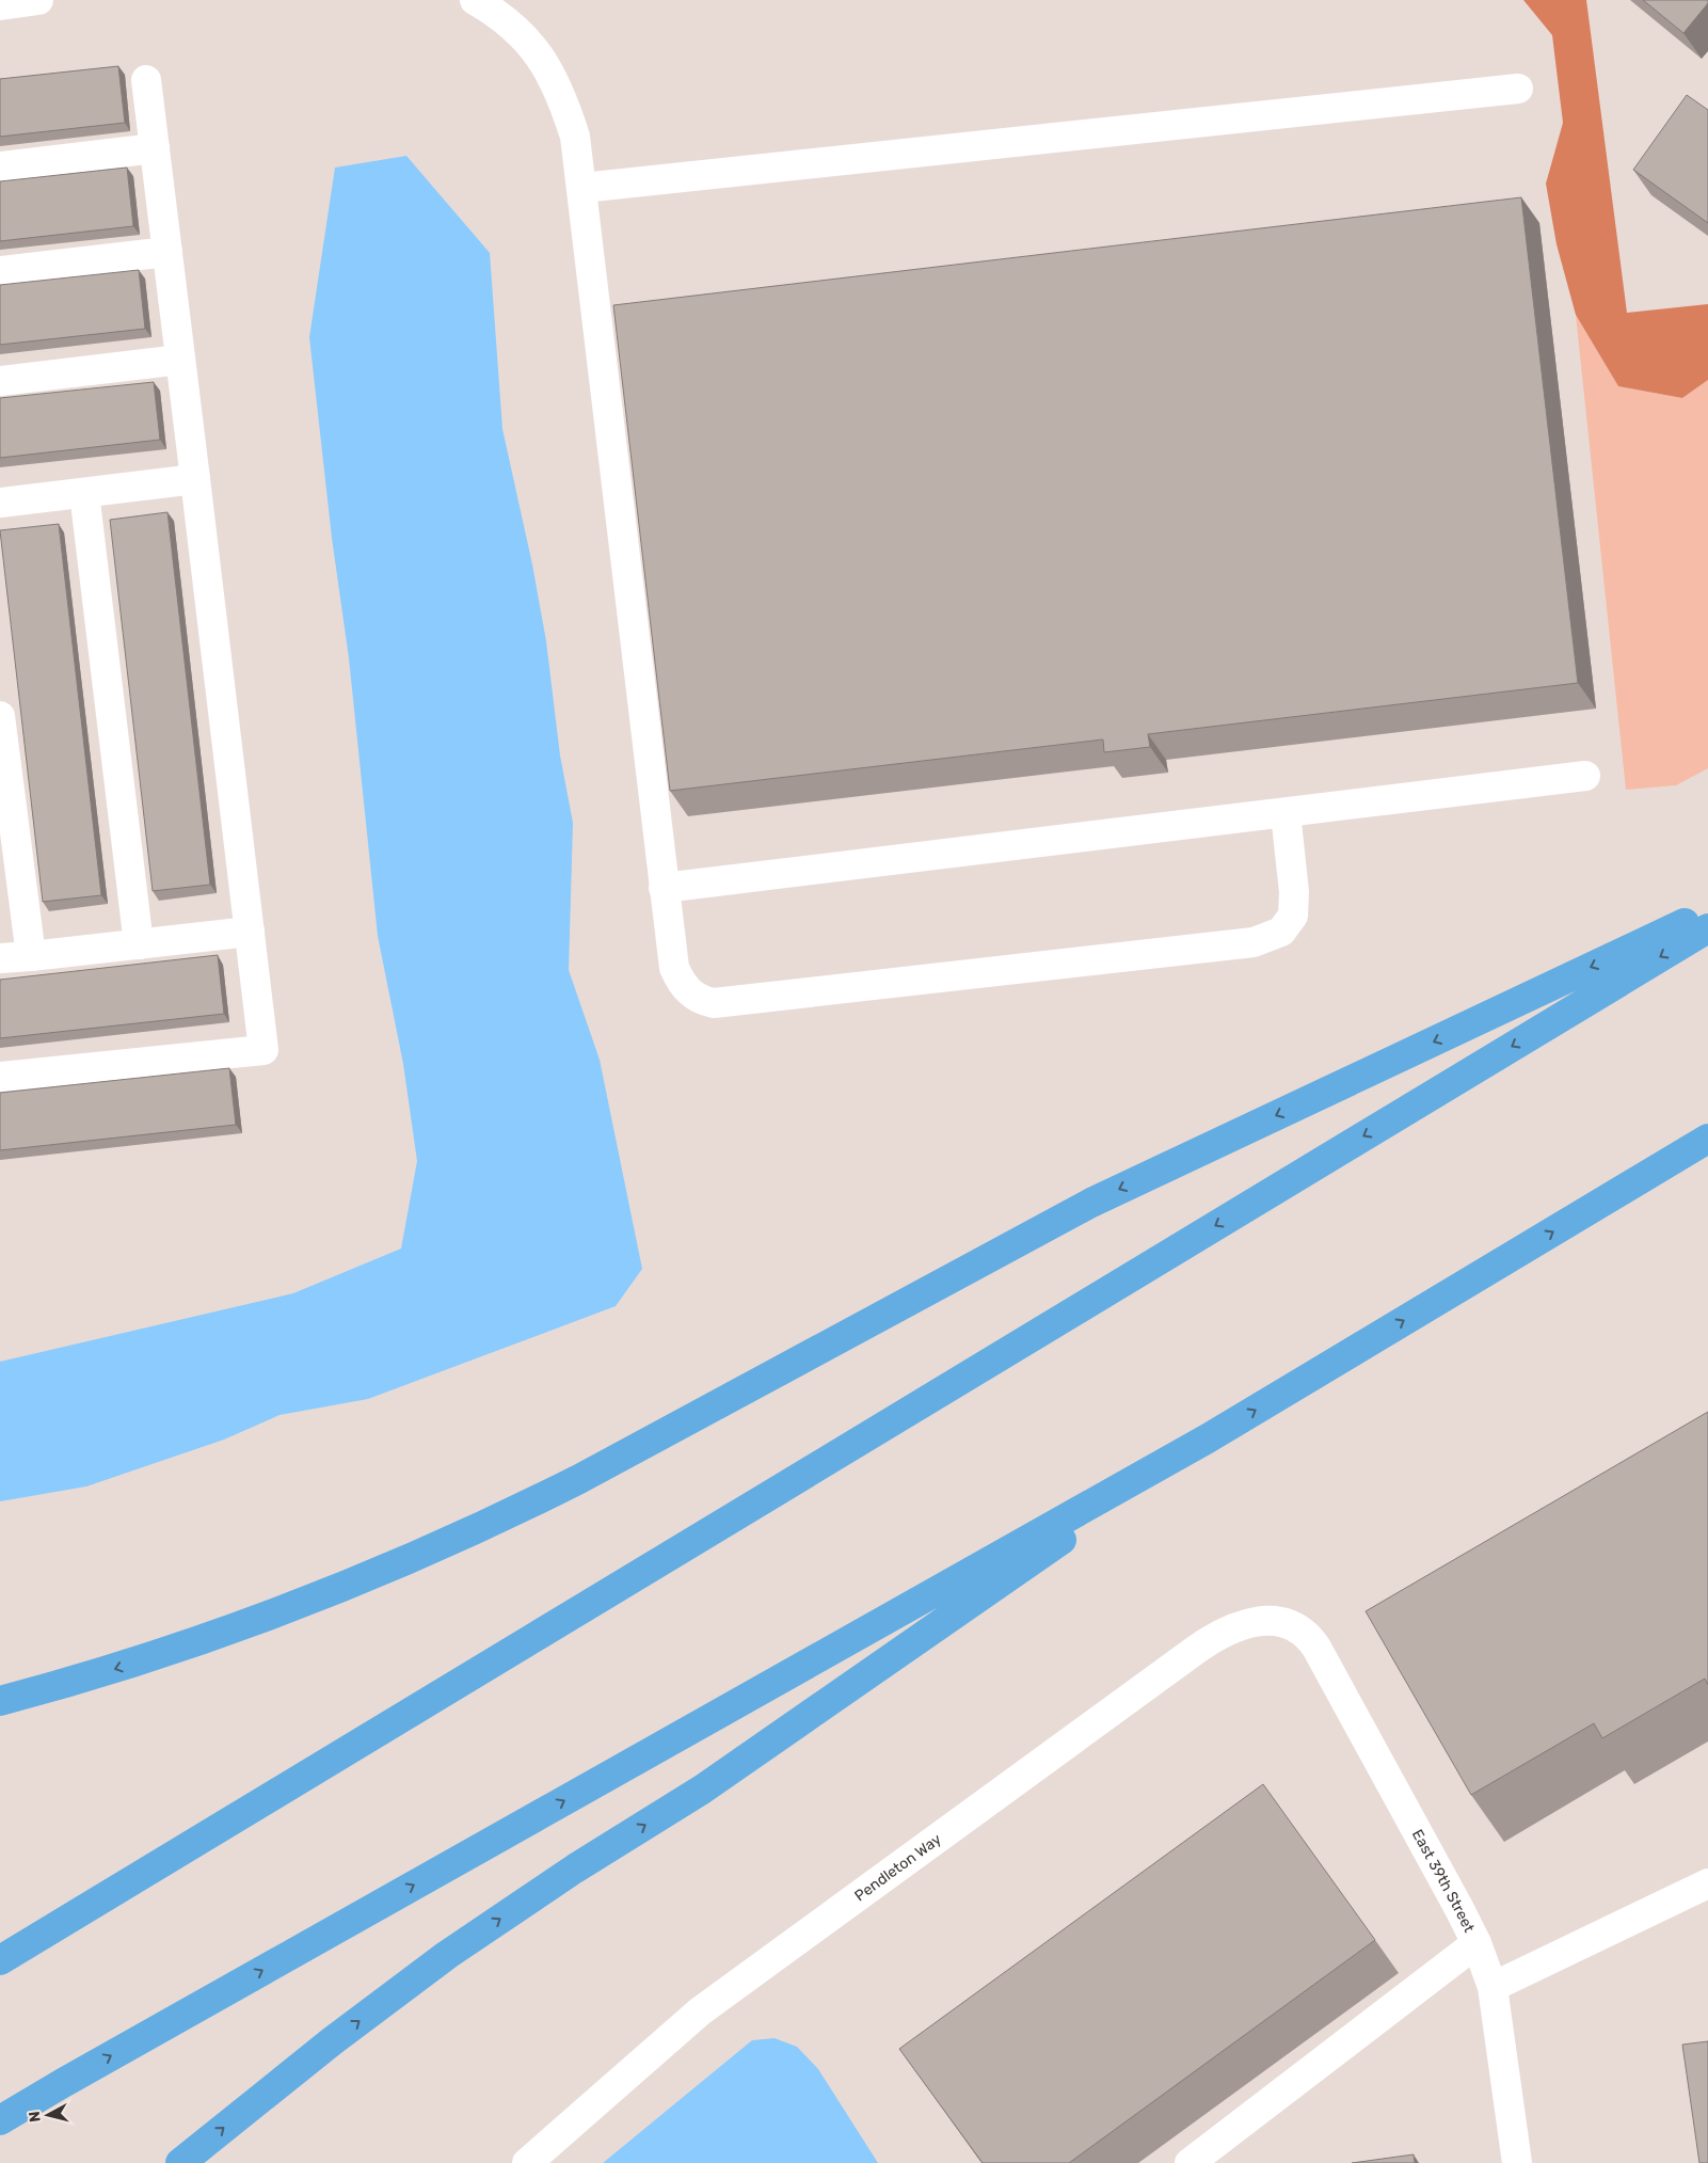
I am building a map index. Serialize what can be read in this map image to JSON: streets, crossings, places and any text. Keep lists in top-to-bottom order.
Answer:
{
  "streets": {
    "street": ["Pendleton Way", "East 39th Street"]
  },
  "crossings": [
    ["Pendleton Way", "East 39th Street"]
  ],
  "north": "left"
}
